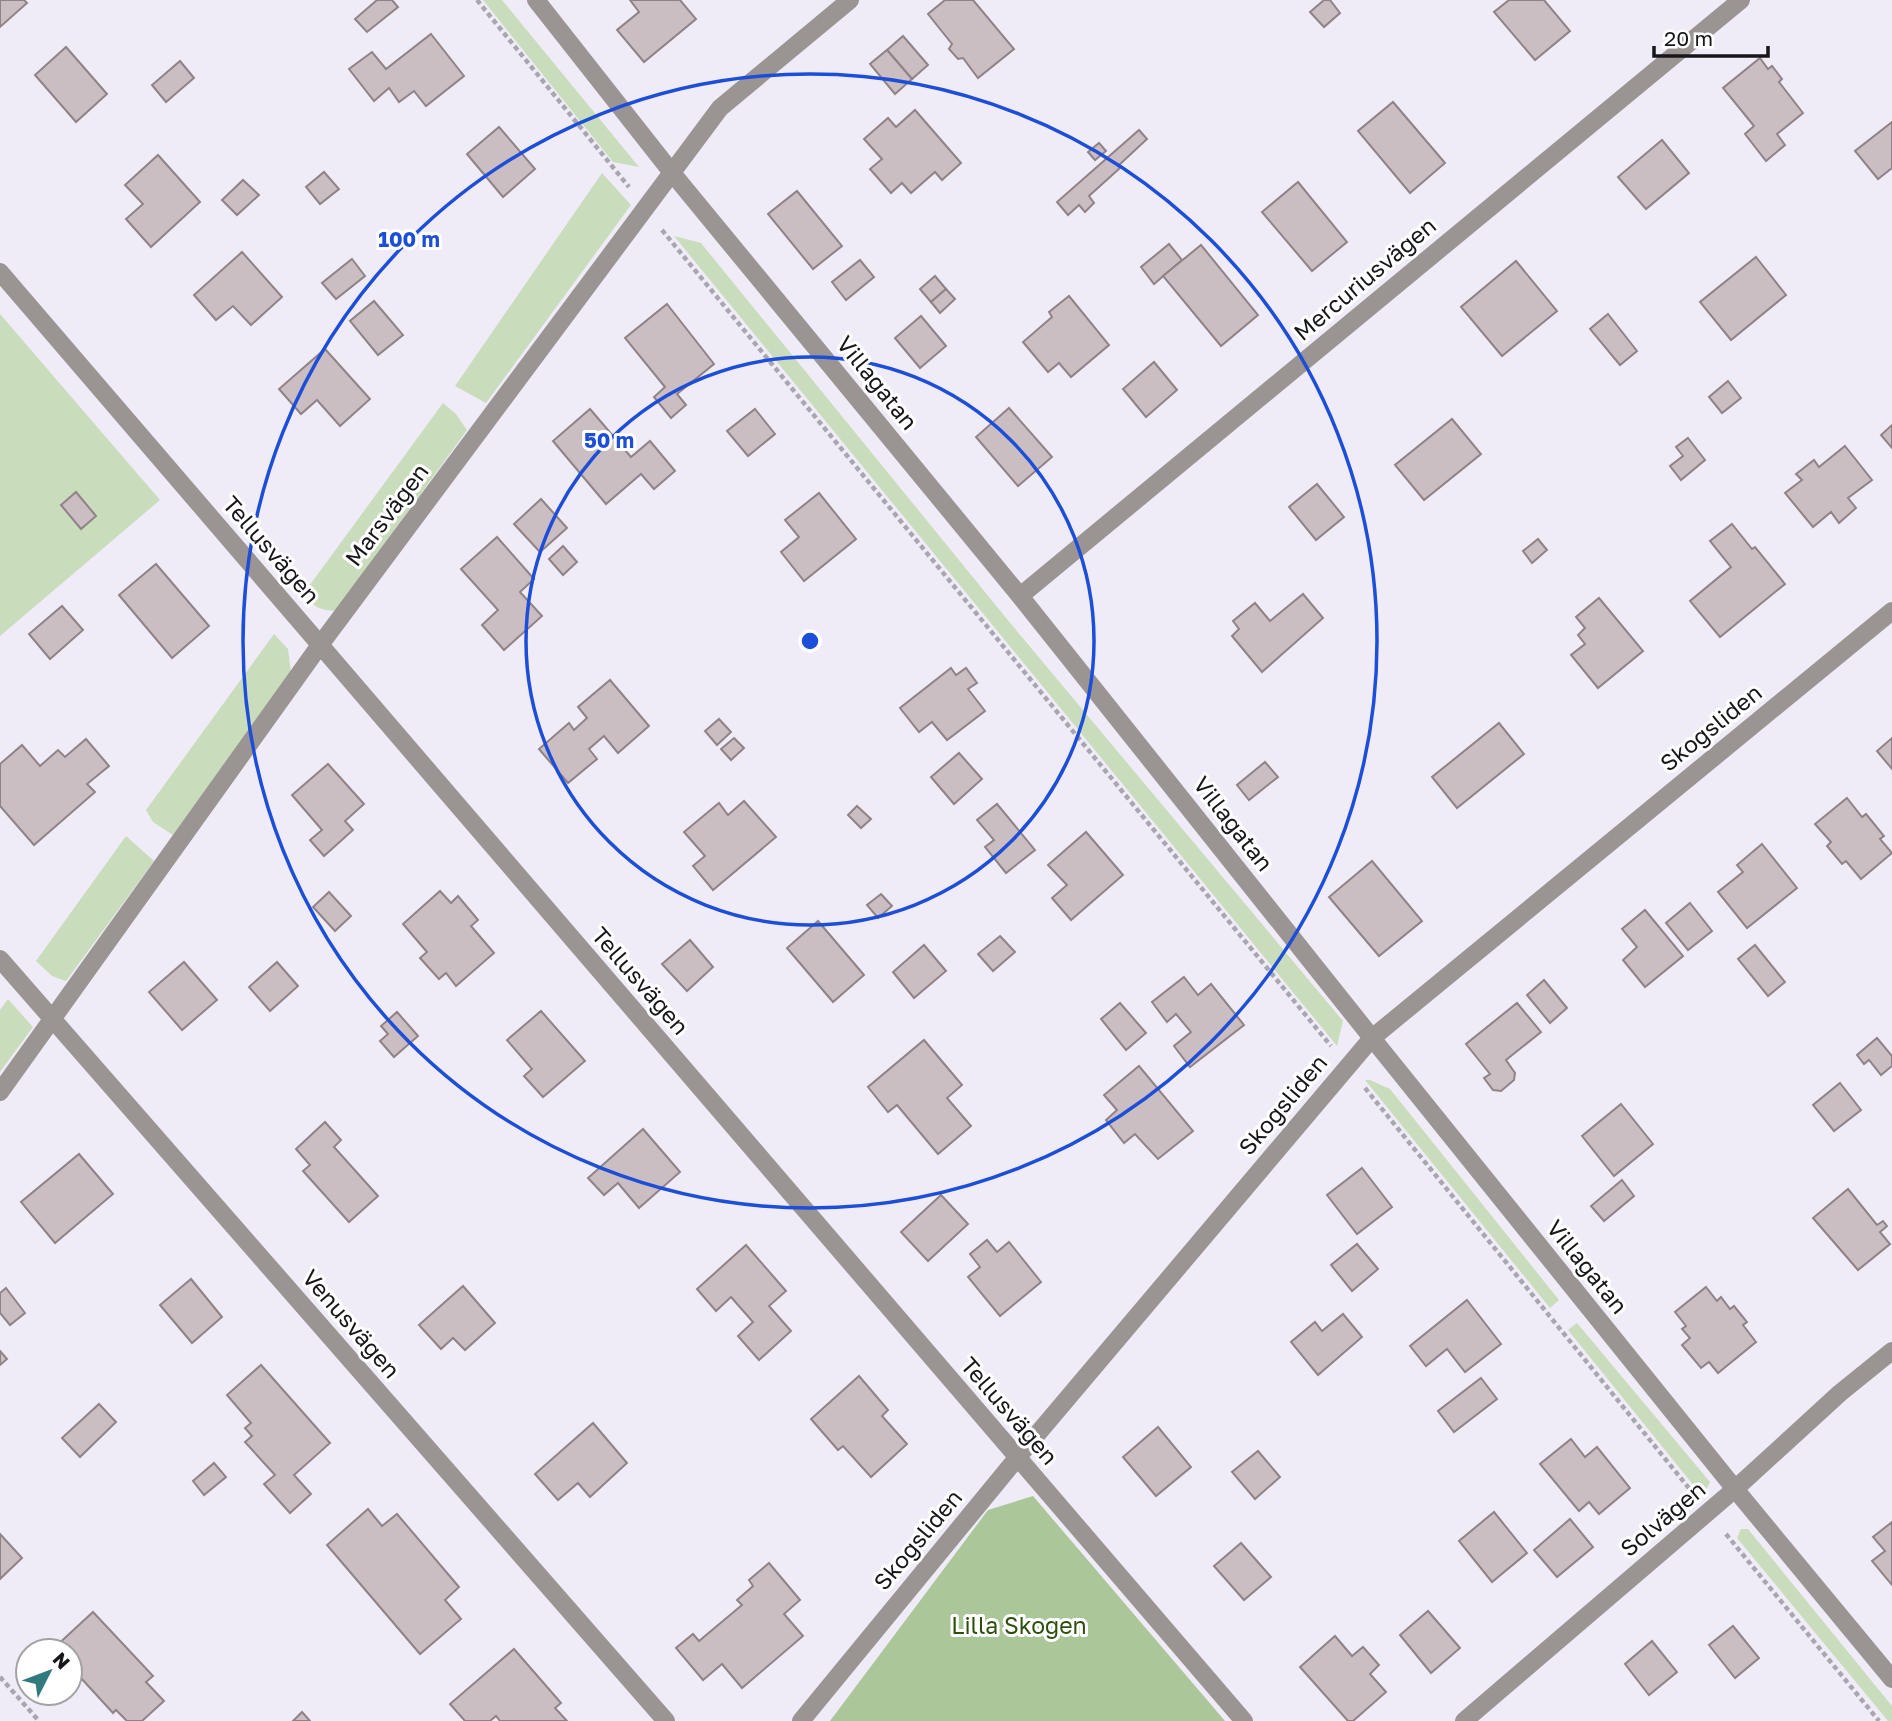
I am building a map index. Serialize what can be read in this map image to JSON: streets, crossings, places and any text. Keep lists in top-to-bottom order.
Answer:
{
  "streets": {
    "street": [
      "Mercuriusvägen",
      "Villagatan",
      "Marsvägen",
      "Tellusvägen",
      "Skogsliden",
      "Venusvägen",
      "Solvägen"
    ]
  },
  "crossings": [
    ["Mercuriusvägen", "Villagatan"],
    ["Villagatan", "Marsvägen"],
    ["Villagatan", "Skogsliden"],
    ["Villagatan", "Solvägen"],
    ["Marsvägen", "Tellusvägen"],
    ["Marsvägen", "Venusvägen"],
    ["Tellusvägen", "Skogsliden"]
  ],
  "parks": ["Lilla Skogen"],
  "scale_bar": "20 m",
  "north": "top right",
  "rings": ["100 m", "50 m"]
}
